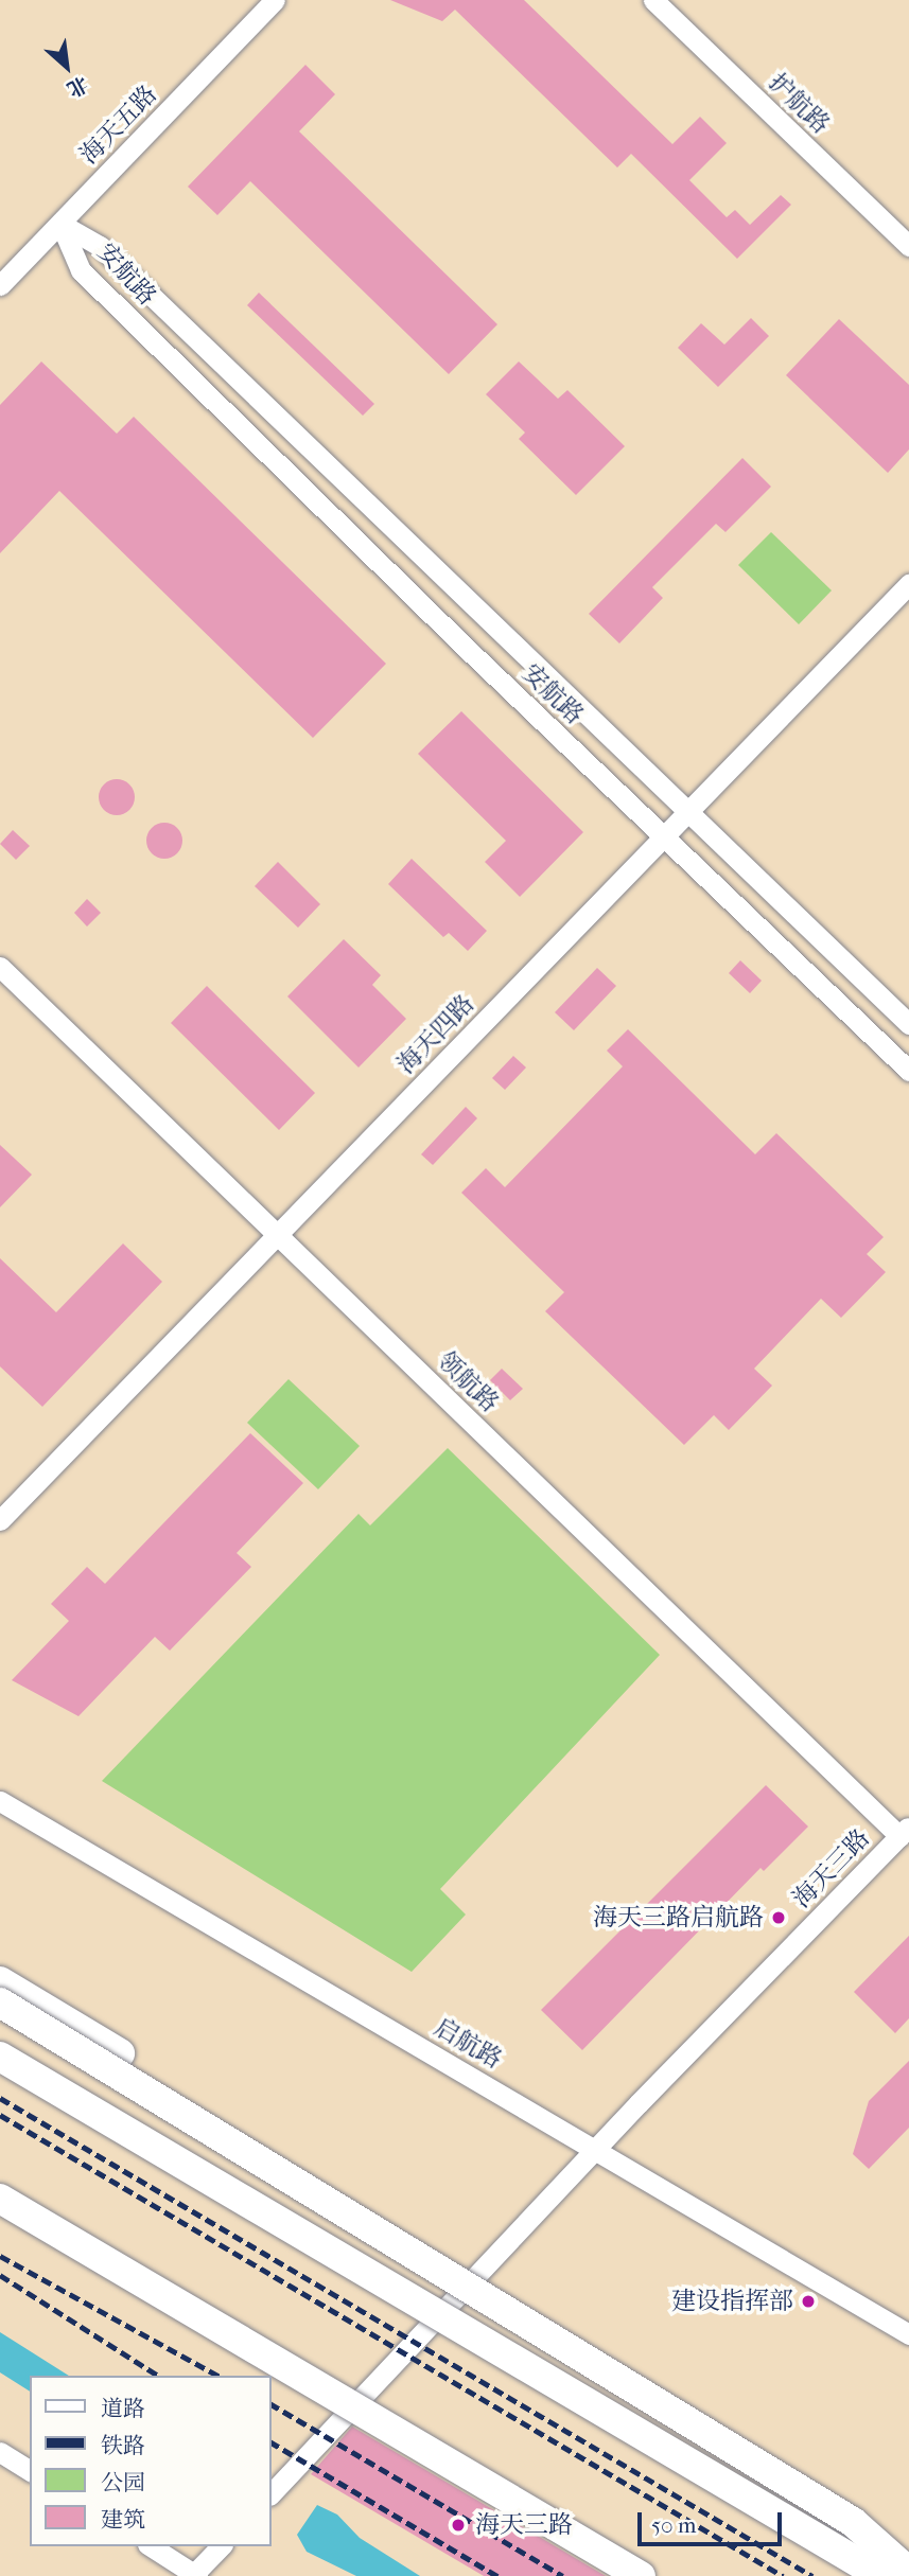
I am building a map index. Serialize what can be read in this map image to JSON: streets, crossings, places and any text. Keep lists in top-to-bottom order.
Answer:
{
  "streets": {
    "street": [
      "护航路",
      "海天五路",
      "安航路",
      "海天四路",
      "领航路",
      "海天三路",
      "启航路"
    ]
  },
  "crossings": [
    ["海天五路", "安航路"],
    ["安航路", "海天四路"],
    ["海天四路", "领航路"],
    ["领航路", "海天三路"],
    ["海天三路", "启航路"]
  ],
  "places": ["海天三路启航路", "建设指挥部", "海天三路"],
  "legend": [
    "道路",
    "铁路",
    "公园",
    "建筑"
  ],
  "scale_bar": "50 m",
  "north": "bottom right"
}
